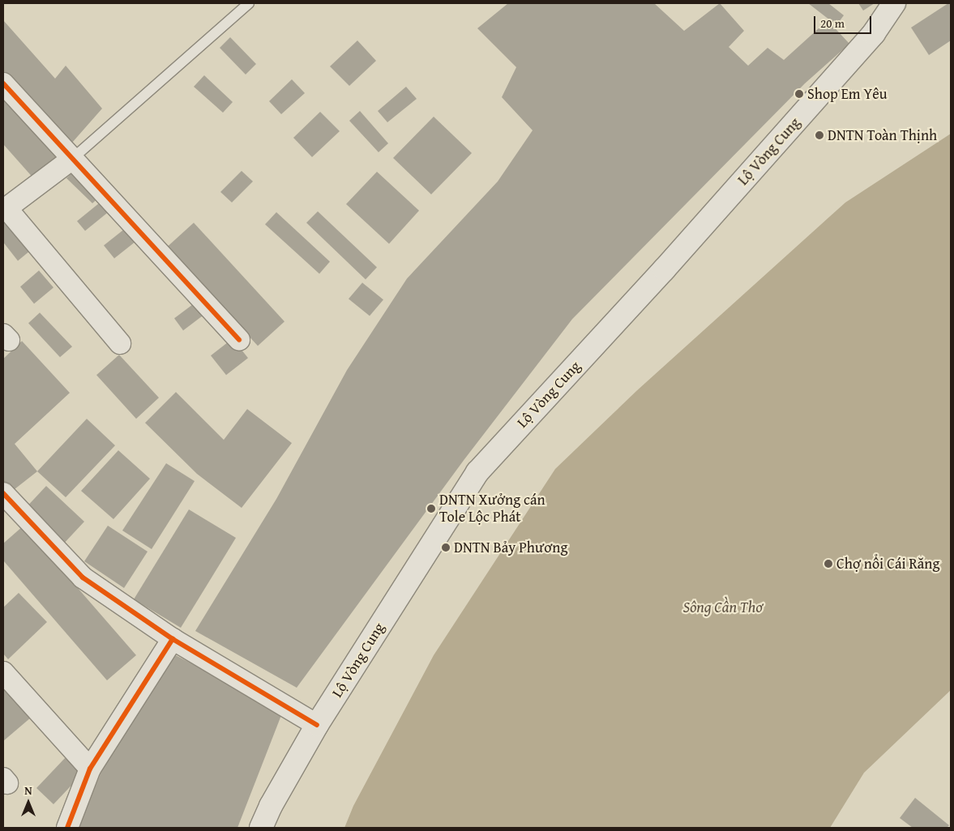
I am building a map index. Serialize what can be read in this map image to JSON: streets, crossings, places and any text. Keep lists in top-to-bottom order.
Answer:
{
  "streets": {
    "main road": ["Lộ Vòng Cung"]
  },
  "water": ["Sông Cần Thơ"],
  "places": [
    "Shop Em Yêu",
    "DNTN Toàn Thịnh",
    "DNTN Xưởng cán Tole Lộc Phát",
    "DNTN Bảy Phương",
    "Chợ nổi Cái Răng"
  ],
  "scale_bar": "20 m",
  "north": "top"
}
